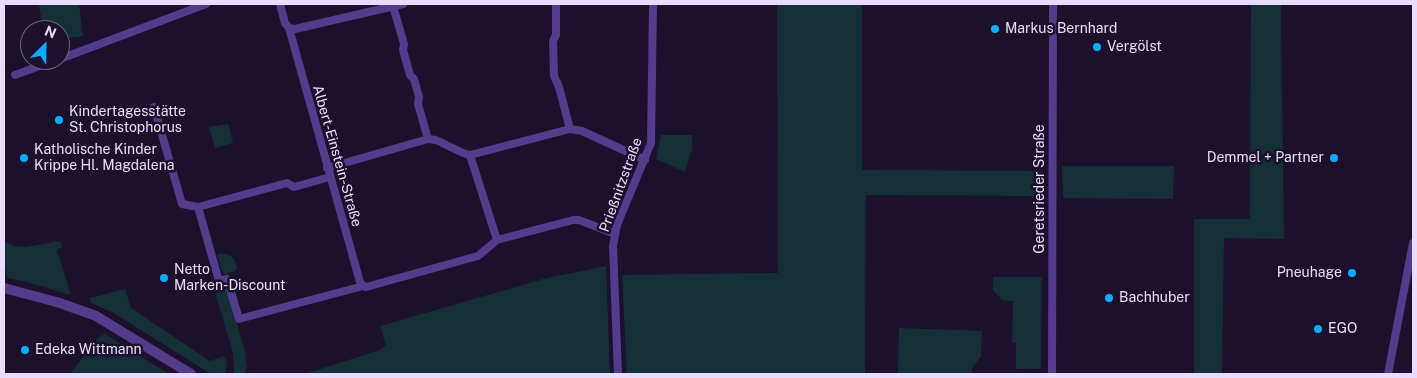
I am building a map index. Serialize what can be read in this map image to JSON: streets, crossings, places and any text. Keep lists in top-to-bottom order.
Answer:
{
  "streets": {
    "street": ["Albert-Einstein-Straße", "Prießnitzstraße", "Geretsrieder Straße"]
  },
  "places": [
    "Markus Bernhard",
    "Vergölst",
    "Kindertagesstätte St. Christophorus",
    "Katholische Kinder Krippe Hl. Magdalena",
    "Demmel + Partner",
    "Pneuhage",
    "Netto Marken-Discount",
    "Bachhuber",
    "EGO",
    "Edeka Wittmann"
  ],
  "north": "top right"
}
